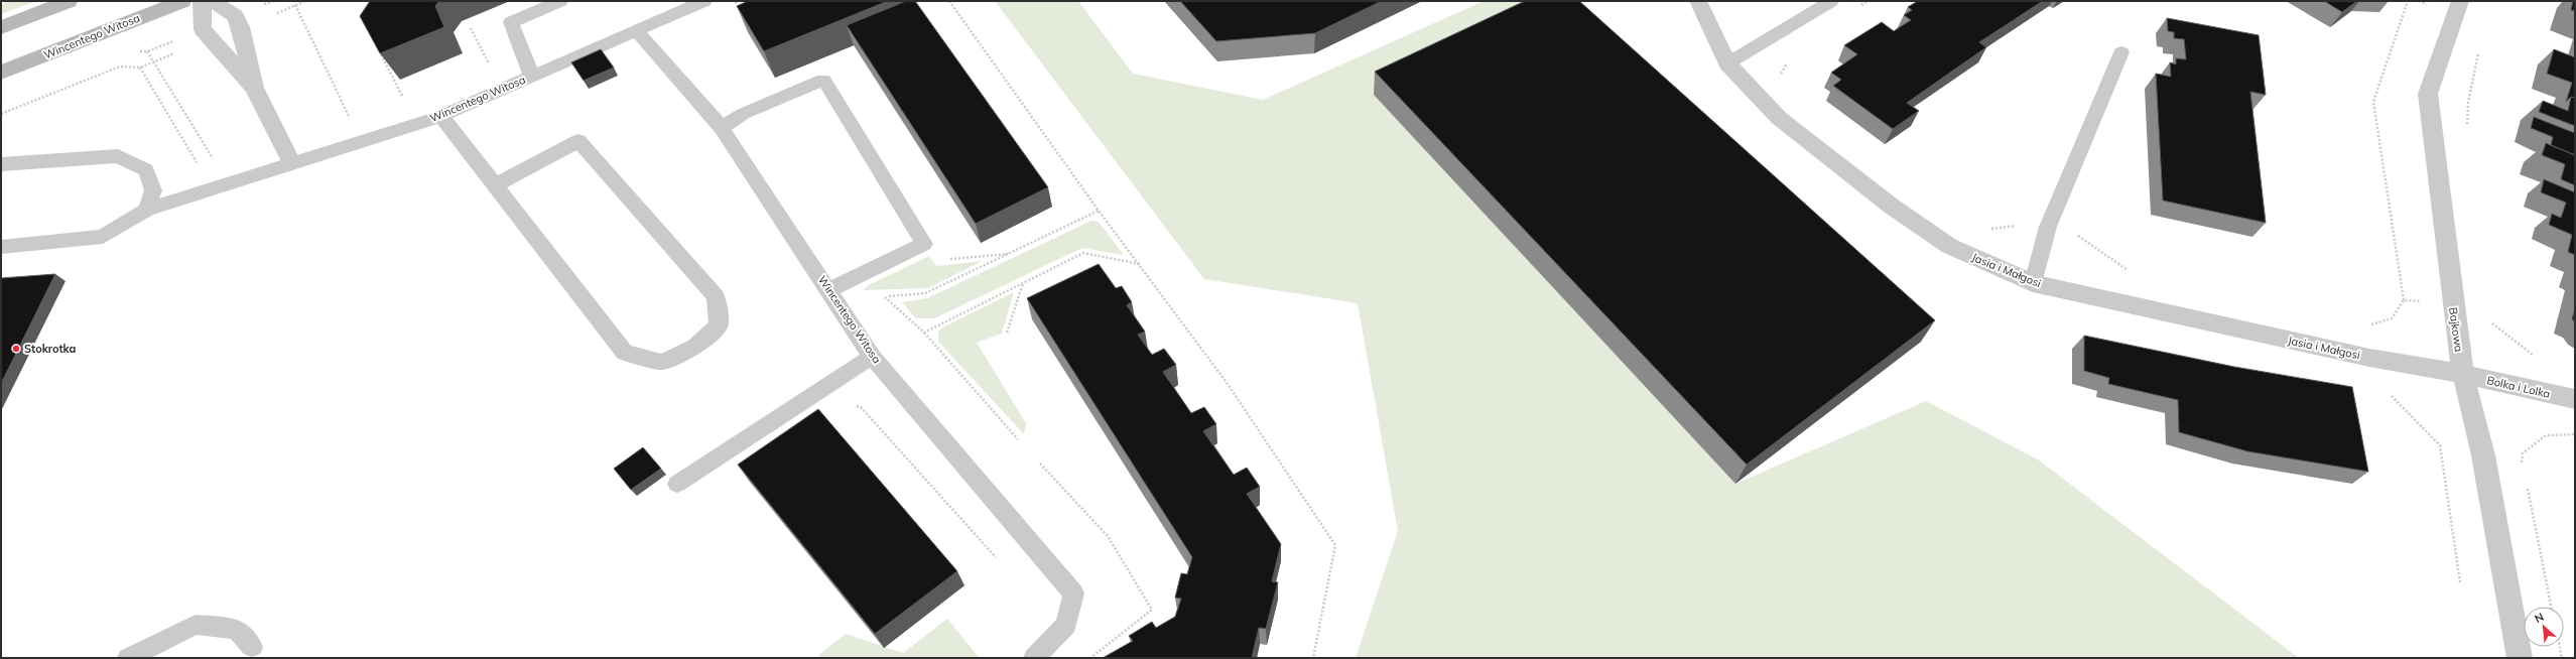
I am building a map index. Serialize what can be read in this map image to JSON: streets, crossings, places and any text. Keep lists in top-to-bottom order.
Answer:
{
  "streets": {
    "main road": ["Wincentego Witosa"],
    "street": ["Jasia i Małgosi", "Bajkowa", "Bolka i Lolka"]
  },
  "crossings": [
    ["Jasia i Małgosi", "Bajkowa"],
    ["Jasia i Małgosi", "Bolka i Lolka"],
    ["Bajkowa", "Bolka i Lolka"]
  ],
  "places": ["Stokrotka"],
  "north": "top left"
}
